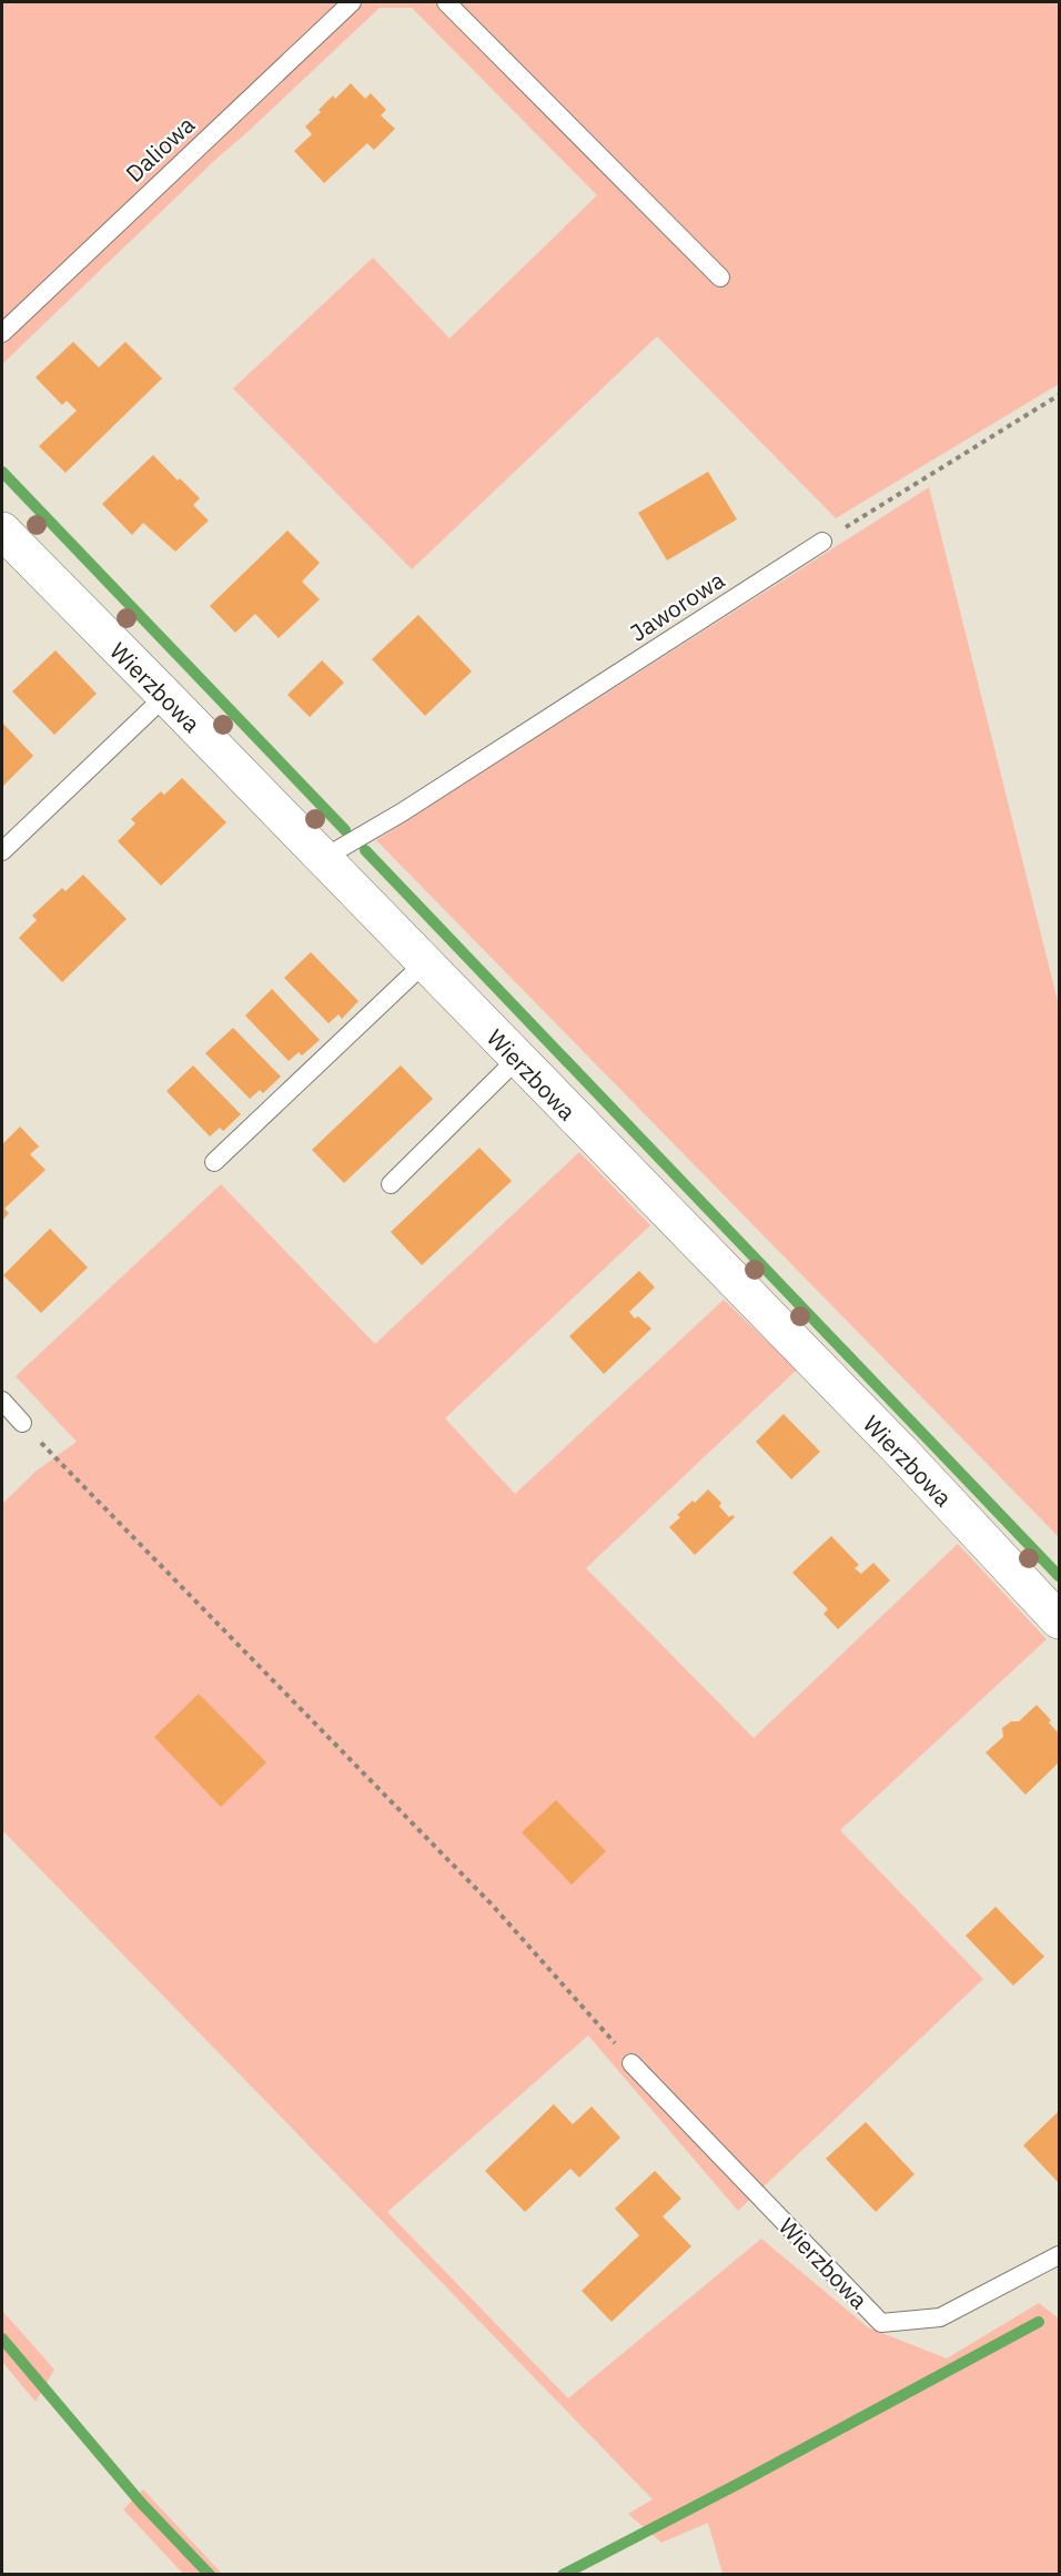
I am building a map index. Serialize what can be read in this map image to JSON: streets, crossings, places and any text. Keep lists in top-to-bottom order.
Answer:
{
  "streets": {
    "street": ["Wierzbowa"],
    "lane": ["Daliowa", "Jaworowa"]
  },
  "crossings": [
    ["Jaworowa", "Wierzbowa"]
  ]
}
